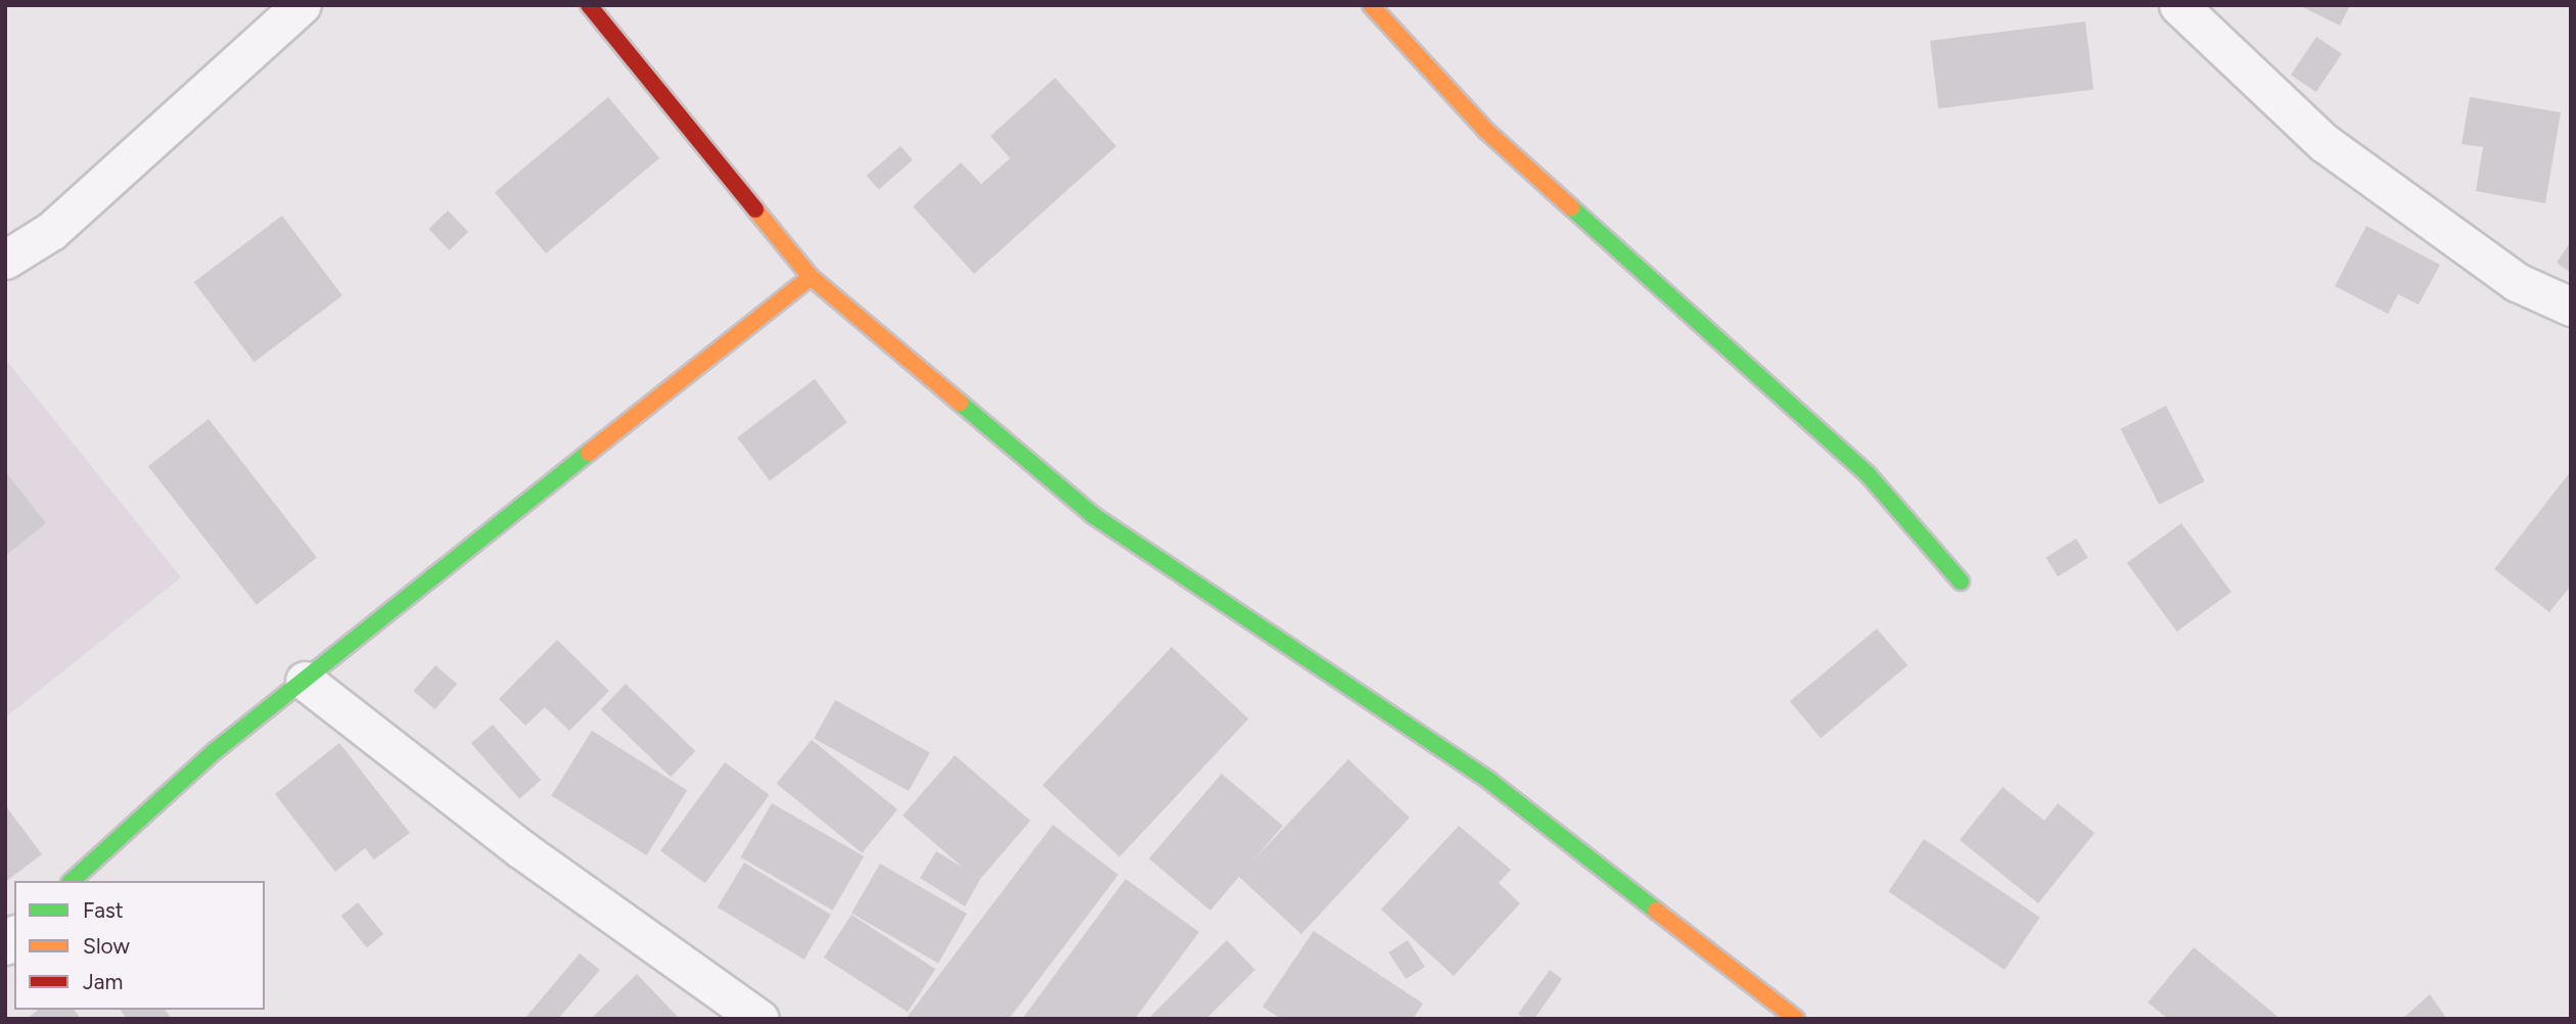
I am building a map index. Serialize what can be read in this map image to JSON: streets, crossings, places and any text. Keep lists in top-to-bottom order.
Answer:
{
  "legend": ["Fast", "Slow", "Jam"]
}
